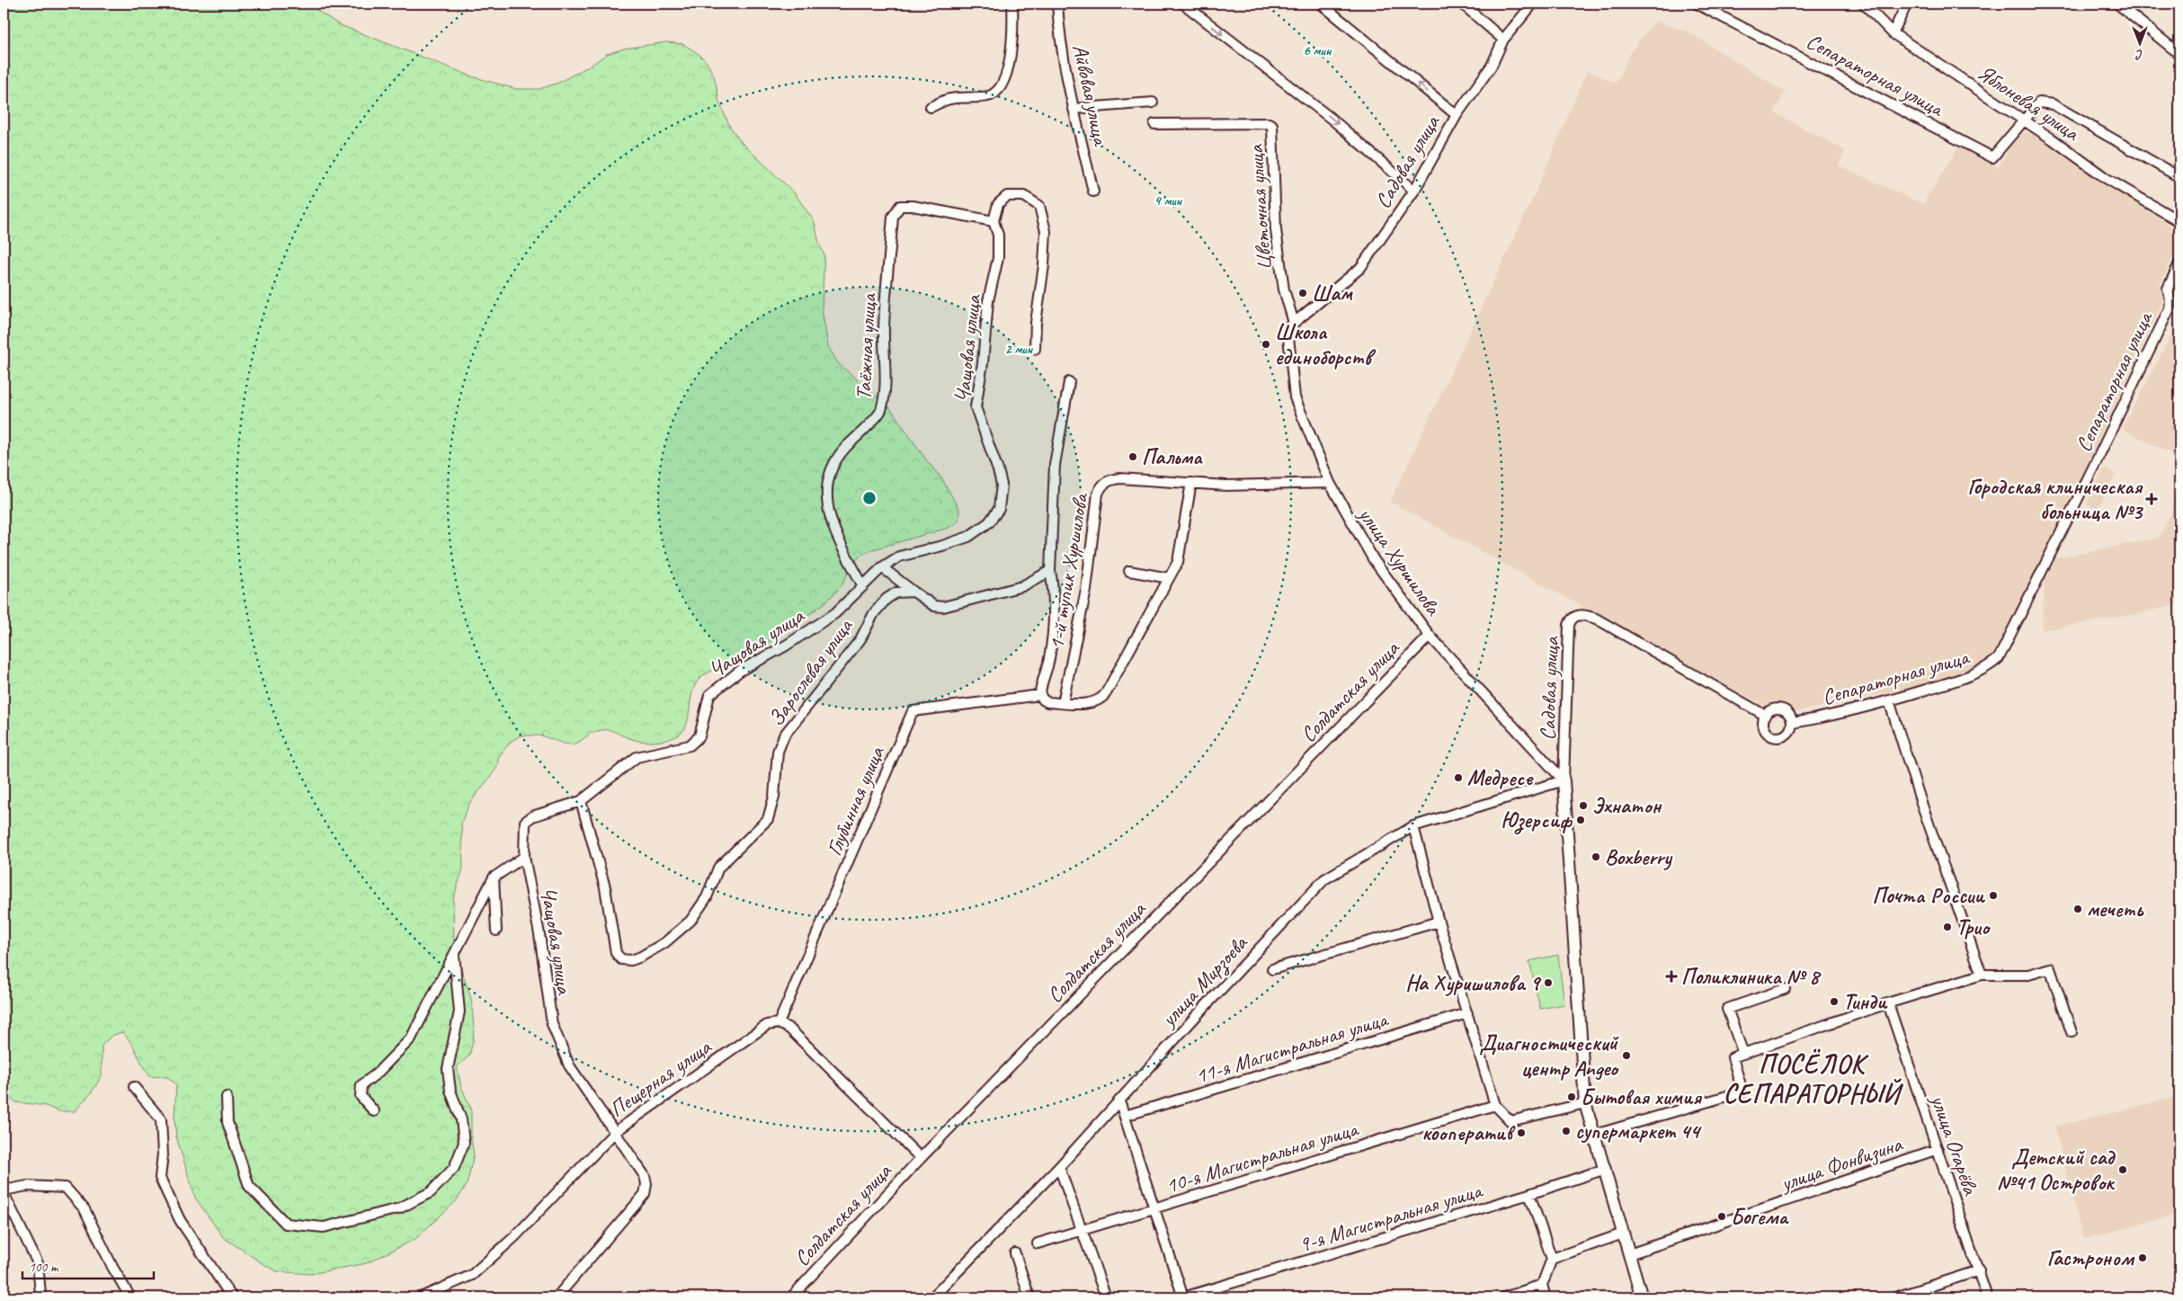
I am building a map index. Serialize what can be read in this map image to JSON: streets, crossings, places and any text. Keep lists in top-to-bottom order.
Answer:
{
  "streets": {
    "street": [
      "Сепараторная улица",
      "Айвовая улица",
      "Яблоневая улица",
      "Садовая улица",
      "Цветочная улица",
      "Таёжная улица",
      "Чащовая улица",
      "улица Хуршилова",
      "1-й тупик Хуршилова",
      "Зарослевая улица",
      "Солдатская улица",
      "Глубинная улица",
      "улица Мирзоева",
      "11-я Магистральная улица",
      "Пещерная улица",
      "улица Огарёва",
      "10-я Магистральная улица",
      "улица Фонвизина",
      "9-я Магистральная улица"
    ]
  },
  "crossings": [
    ["Сепараторная улица", "Яблоневая улица"],
    ["Сепараторная улица", "Садовая улица"],
    ["Садовая улица", "Цветочная улица"],
    ["Садовая улица", "улица Хуршилова"],
    ["Садовая улица", "улица Мирзоева"],
    ["Цветочная улица", "улица Хуршилова"],
    ["Таёжная улица", "Чащовая улица"],
    ["Чащовая улица", "Зарослевая улица"],
    ["Чащовая улица", "Пещерная улица"],
    ["улица Хуршилова", "1-й тупик Хуршилова"],
    ["улица Хуршилова", "Солдатская улица"],
    ["улица Хуршилова", "улица Мирзоева"],
    ["1-й тупик Хуршилова", "Глубинная улица"],
    ["Глубинная улица", "Пещерная улица"],
    ["улица Огарёва", "улица Фонвизина"]
  ],
  "districts": ["ПОСЁЛОК СЕПАРАТОРНЫЙ"],
  "places": {
    "other": [
      "Шам",
      "Школа единоборств",
      "Пальма",
      "Медресе",
      "Эхнатон",
      "Юзерсиф",
      "Boxberry",
      "Почта России",
      "мечеть",
      "Трио",
      "На Хуришилова 9",
      "Тинди",
      "Диагностический центр Angeo",
      "Бытовая химия",
      "супермаркет 44",
      "кооператив",
      "Детский сад №41 Островок",
      "Богема",
      "Гастроном"
    ],
    "health": ["Городская клиническая больница №3", "Поликлиника № 8"]
  },
  "scale_bar": "100 m",
  "north": "bottom",
  "rings": ["6 мин", "4 мин", "2 мин"]
}
